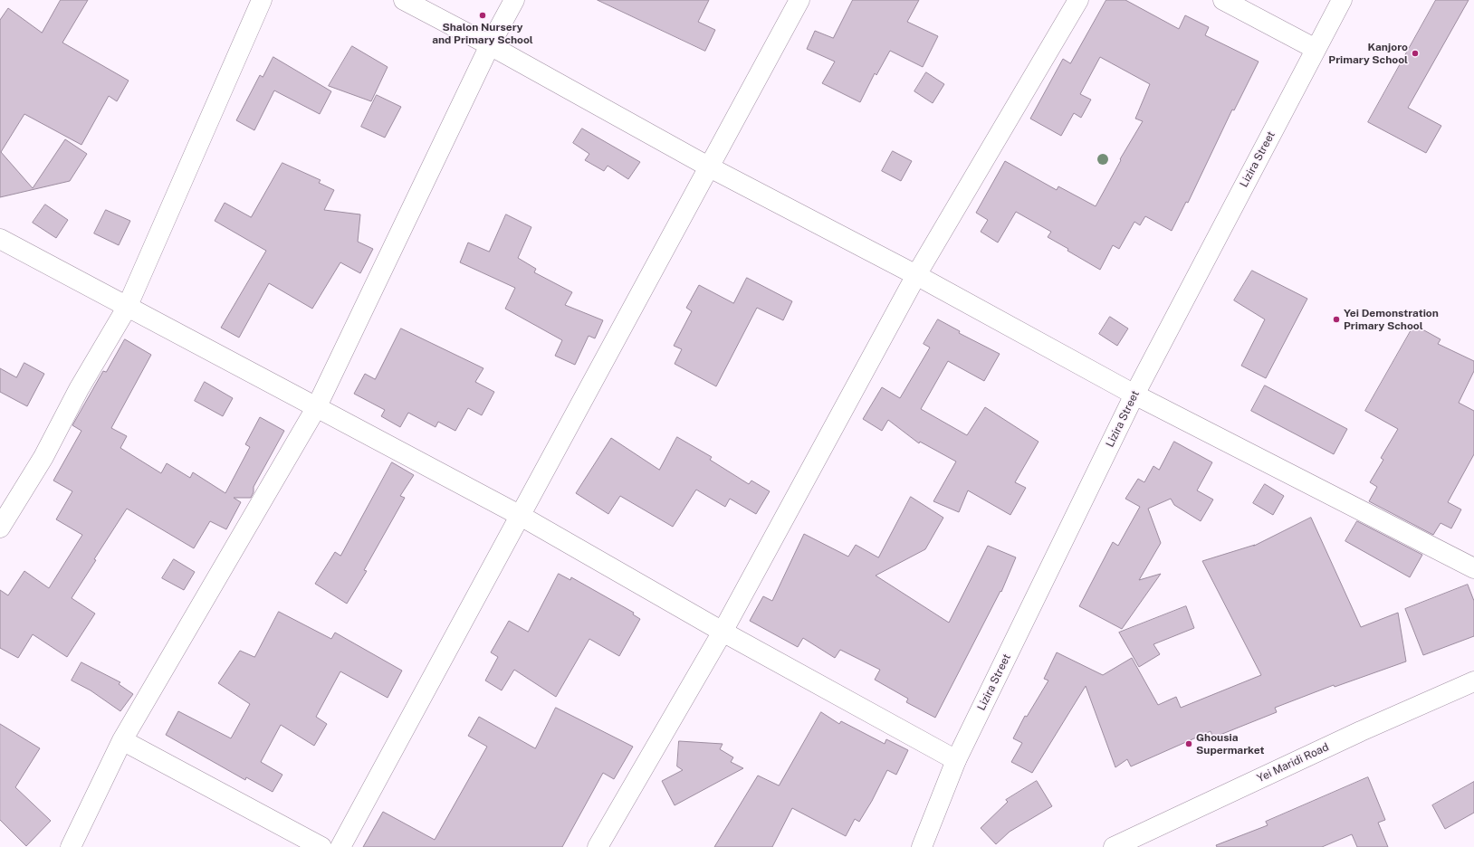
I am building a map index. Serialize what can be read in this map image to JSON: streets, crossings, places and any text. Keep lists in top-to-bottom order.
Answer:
{
  "streets": {
    "street": ["Lizira Street", "Yei Maridi Road"]
  },
  "places": [
    "Shalon Nursery and Primary School",
    "Kanjoro Primary School",
    "Yei Demonstration Primary School",
    "Ghousia Supermarket"
  ]
}
